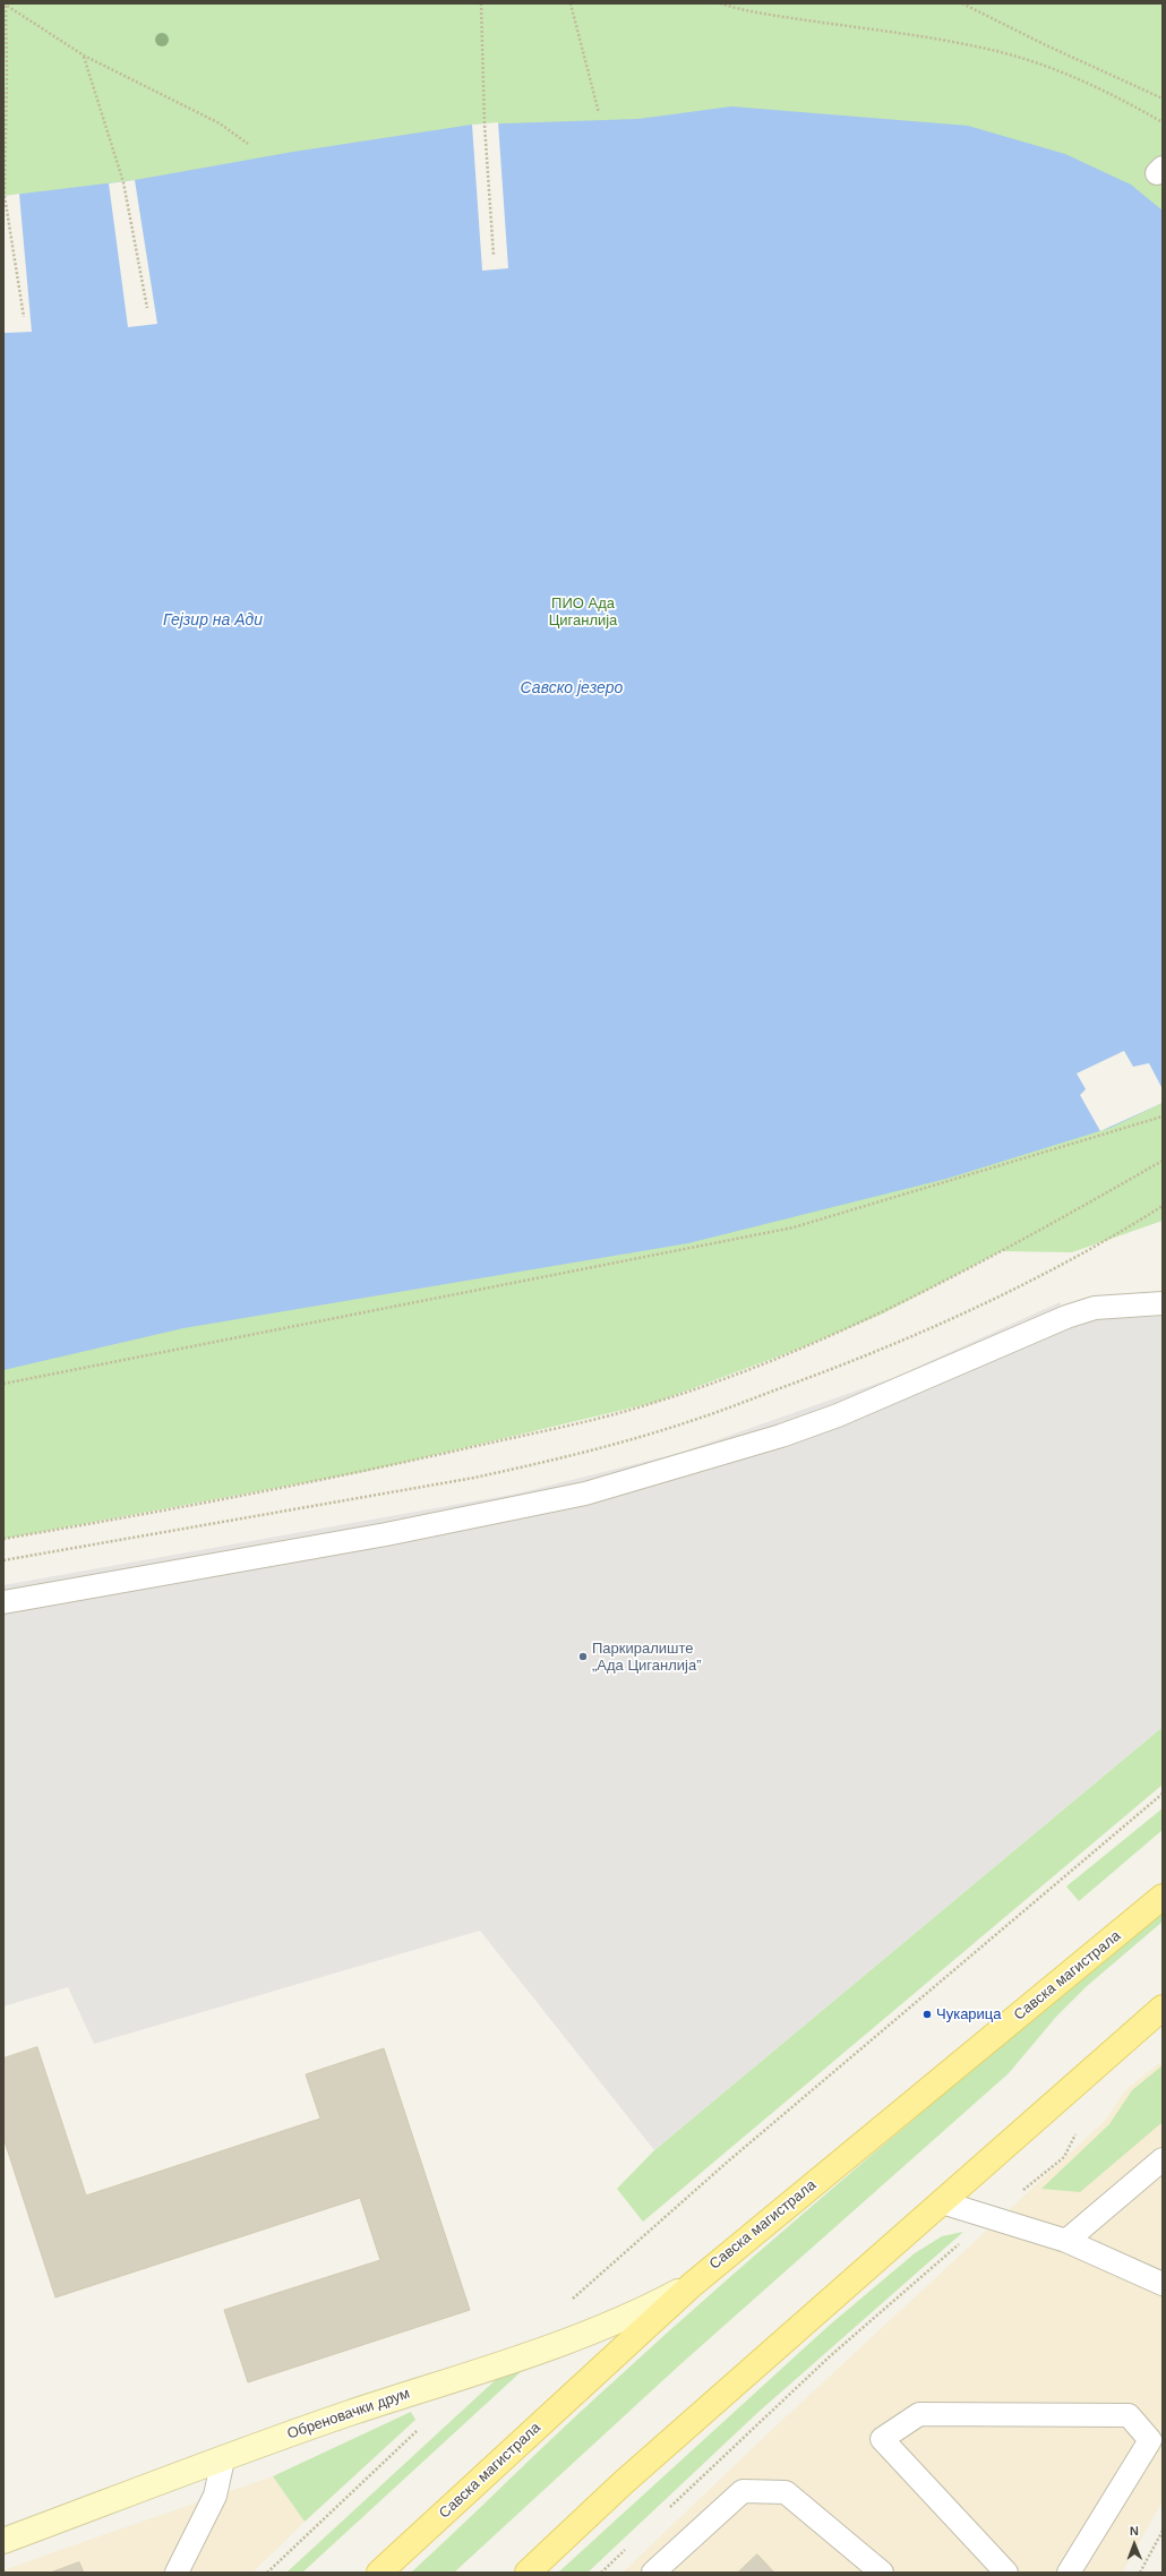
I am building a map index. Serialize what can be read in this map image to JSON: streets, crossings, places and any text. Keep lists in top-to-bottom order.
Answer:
{
  "streets": {
    "main road": ["Савска магистрала"],
    "street": ["Обреновачки друм"]
  },
  "crossings": [
    ["Савска магистрала", "Обреновачки друм"]
  ],
  "water": ["Гејзир на Ади", "Савско језеро"],
  "parks": ["ПИО Ада Циганлија"],
  "places": ["Паркиралиште „Ада Циганлија”", "Чукарица"],
  "north": "top"
}
